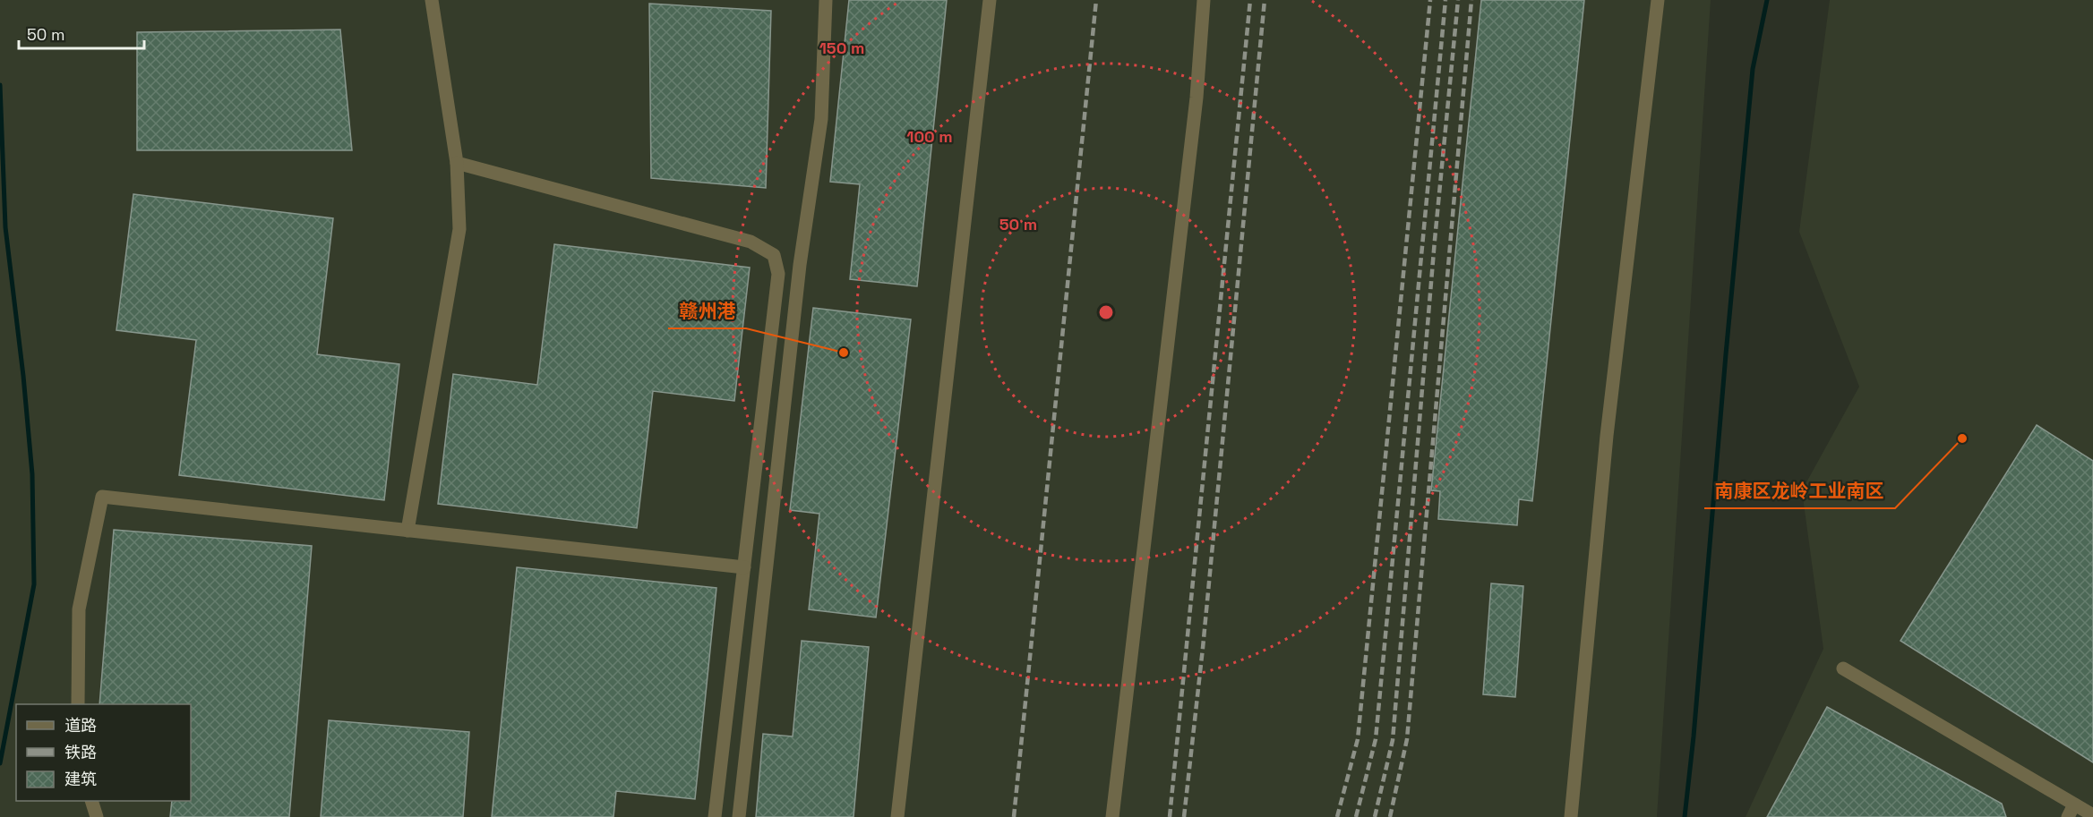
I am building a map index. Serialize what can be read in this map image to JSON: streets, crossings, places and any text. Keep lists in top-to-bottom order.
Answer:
{
  "places": ["赣州港", "南康区龙岭工业南区"],
  "legend": ["道路", "铁路", "建筑"],
  "scale_bar": "50 m",
  "rings": ["150 m", "100 m", "50 m"]
}
